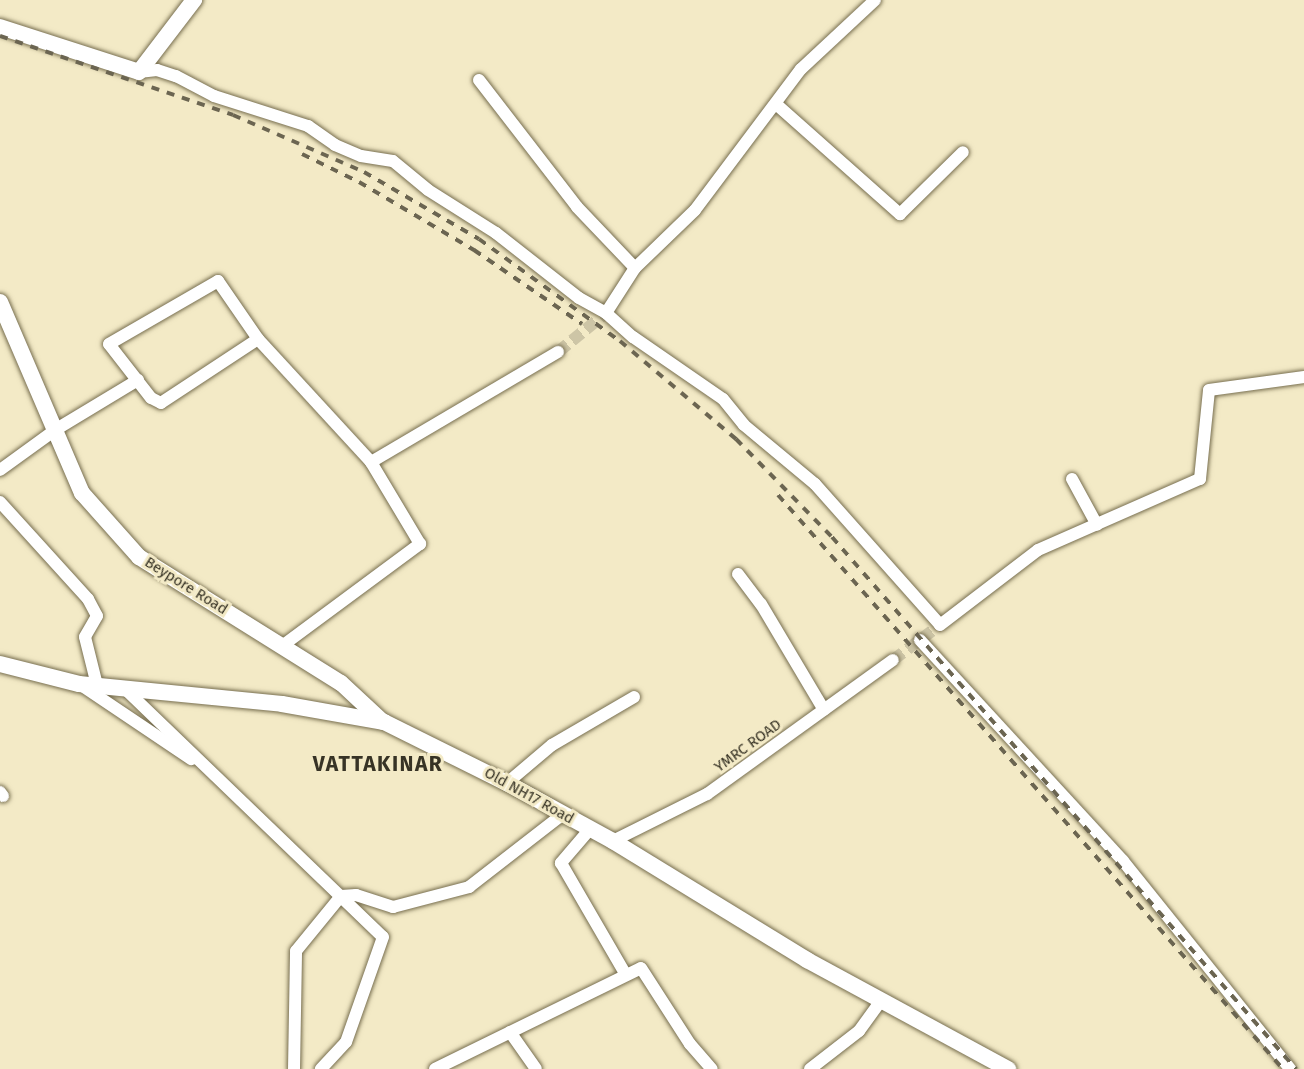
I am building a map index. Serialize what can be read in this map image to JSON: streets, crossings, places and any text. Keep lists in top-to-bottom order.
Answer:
{
  "streets": {
    "main road": ["Beypore Road", "Old NH17 Road"],
    "street": ["YMRC ROAD"]
  },
  "crossings": [
    ["Beypore Road", "Old NH17 Road"],
    ["YMRC ROAD", "Old NH17 Road"]
  ],
  "districts": ["VATTAKINAR"]
}
